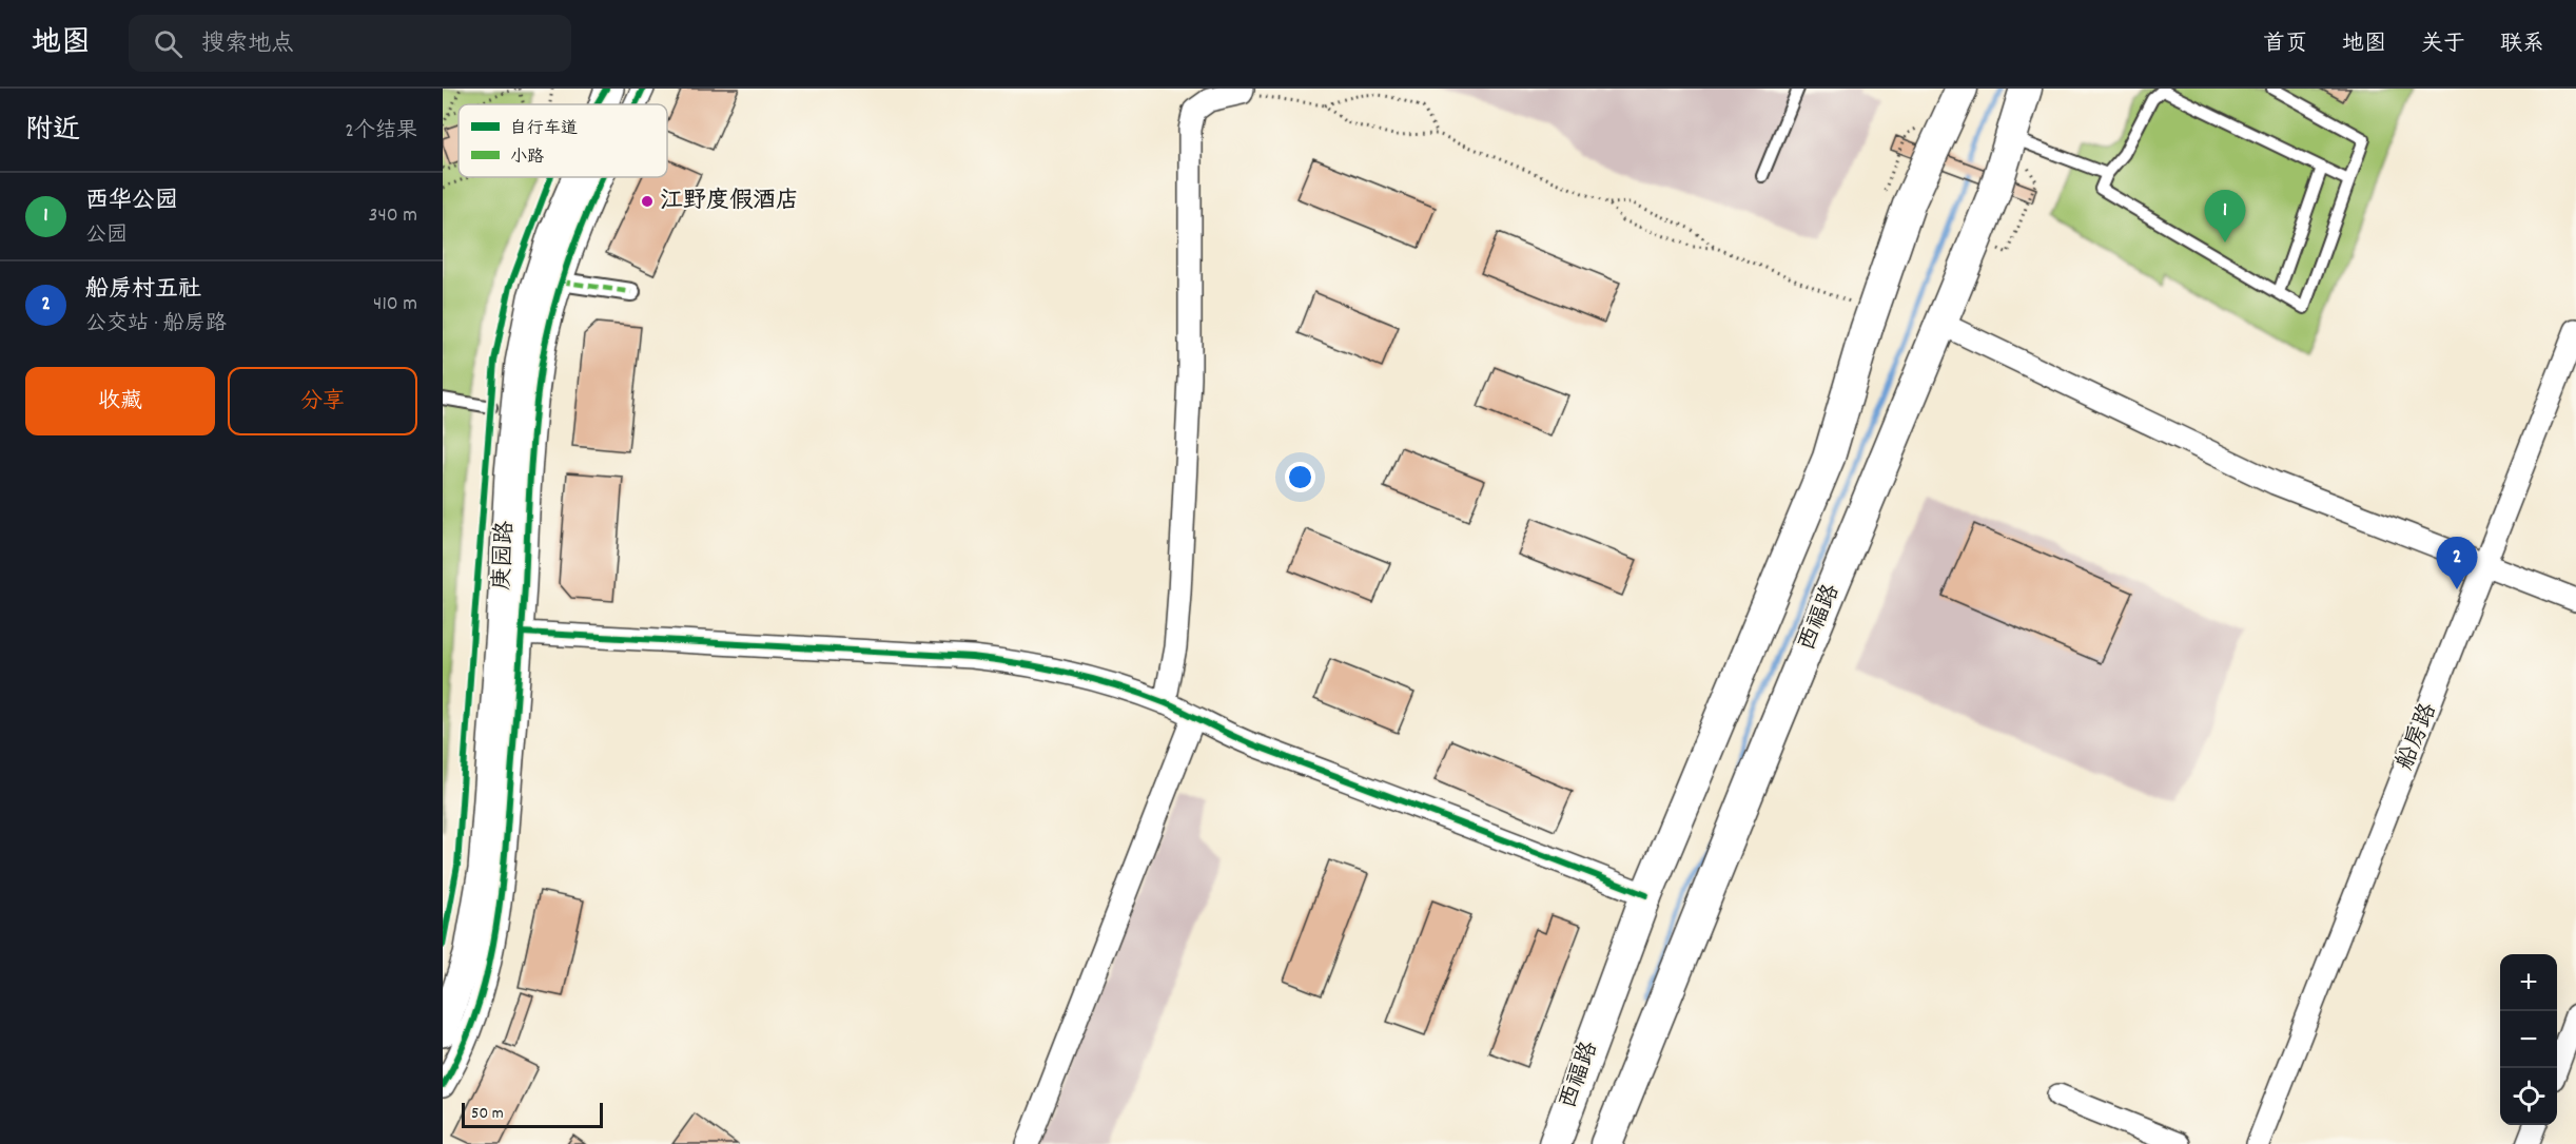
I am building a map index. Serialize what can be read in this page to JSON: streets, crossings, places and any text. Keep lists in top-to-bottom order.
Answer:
{
  "streets": {
    "main road": ["西福路"],
    "street": ["庚园路", "船房路"]
  },
  "places": ["江野度假酒店"],
  "legend": ["自行车道", "小路"],
  "scale_bar": "50 m",
  "page": {
    "header": "地图",
    "search": "搜索地点",
    "nav": [
      "首页",
      "地图",
      "关于",
      "联系"
    ],
    "heading": ["附近", "2个结果"],
    "list": [
      {
        "mark": "1",
        "name": "西华公园",
        "note": "公园",
        "value": "340 m"
      },
      {
        "mark": "2",
        "name": "船房村五社",
        "note": "公交站 · 船房路",
        "value": "410 m"
      }
    ],
    "pins": ["1", "2"],
    "buttons": ["收藏", "分享"],
    "map_buttons": ["+", "−"],
    "scale": "50 m"
  }
}
